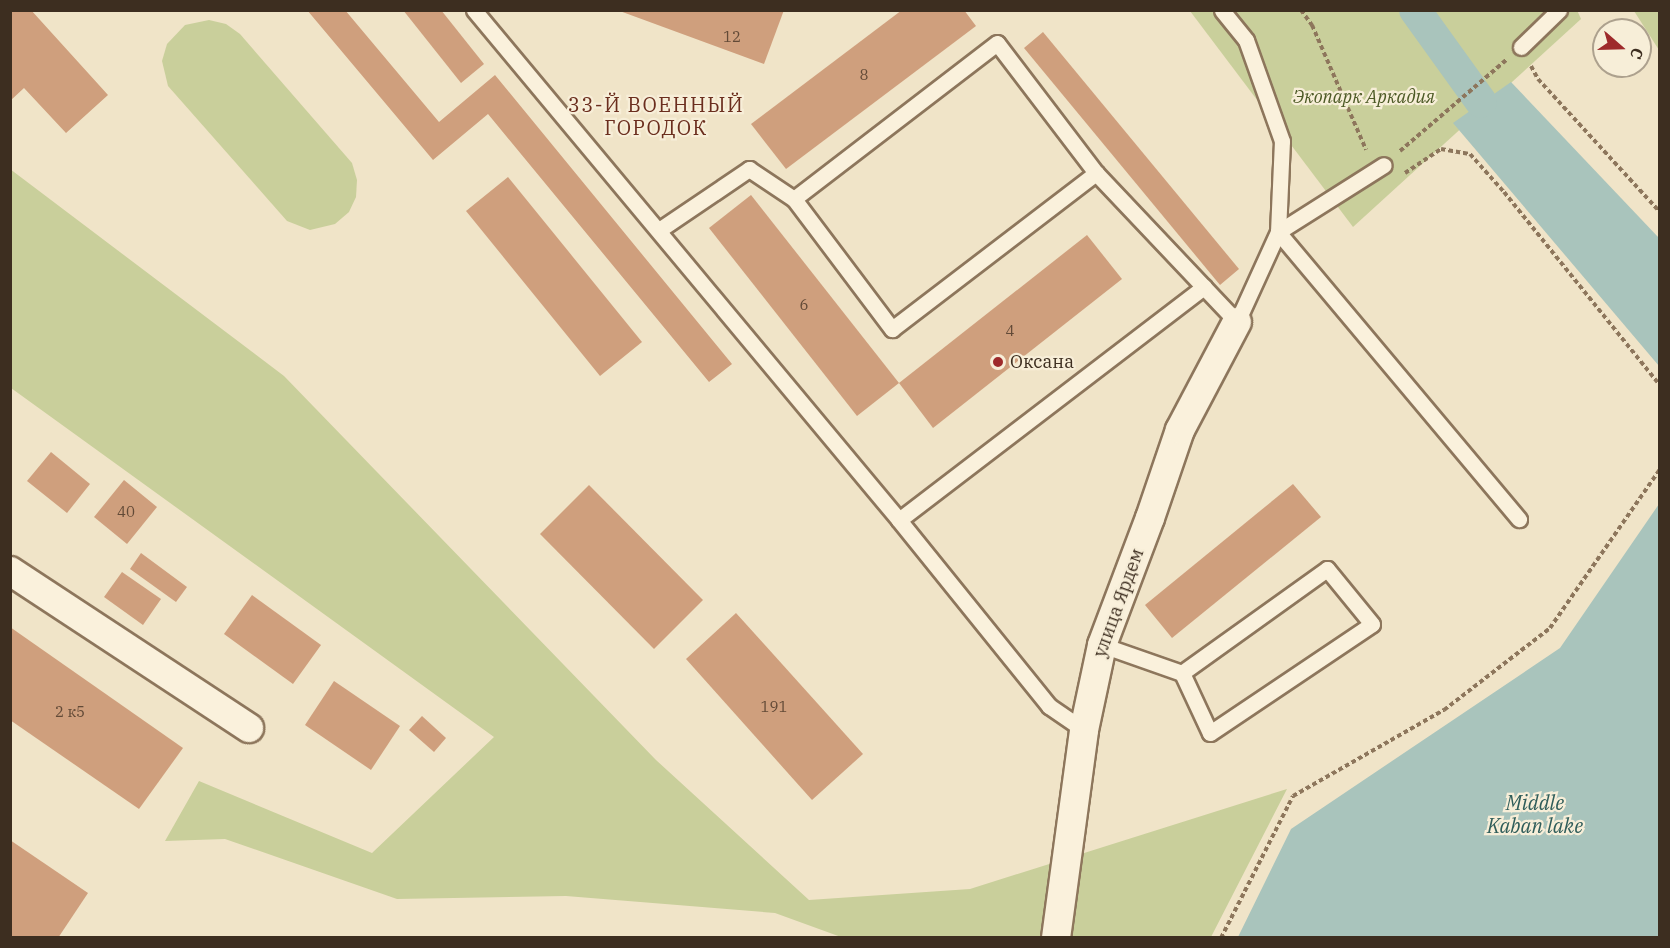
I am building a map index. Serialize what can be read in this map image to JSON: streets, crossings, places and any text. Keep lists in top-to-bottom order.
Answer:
{
  "streets": {
    "street": ["улица Ярдем"]
  },
  "districts": ["33-Й ВОЕННЫЙ ГОРОДОК"],
  "water": ["Middle Kaban lake"],
  "parks": ["Экопарк Аркадия"],
  "places": ["Оксана"],
  "house_numbers": [
    "12",
    "8",
    "6",
    "4",
    "40",
    "191",
    "2 к5"
  ],
  "north": "right"
}
